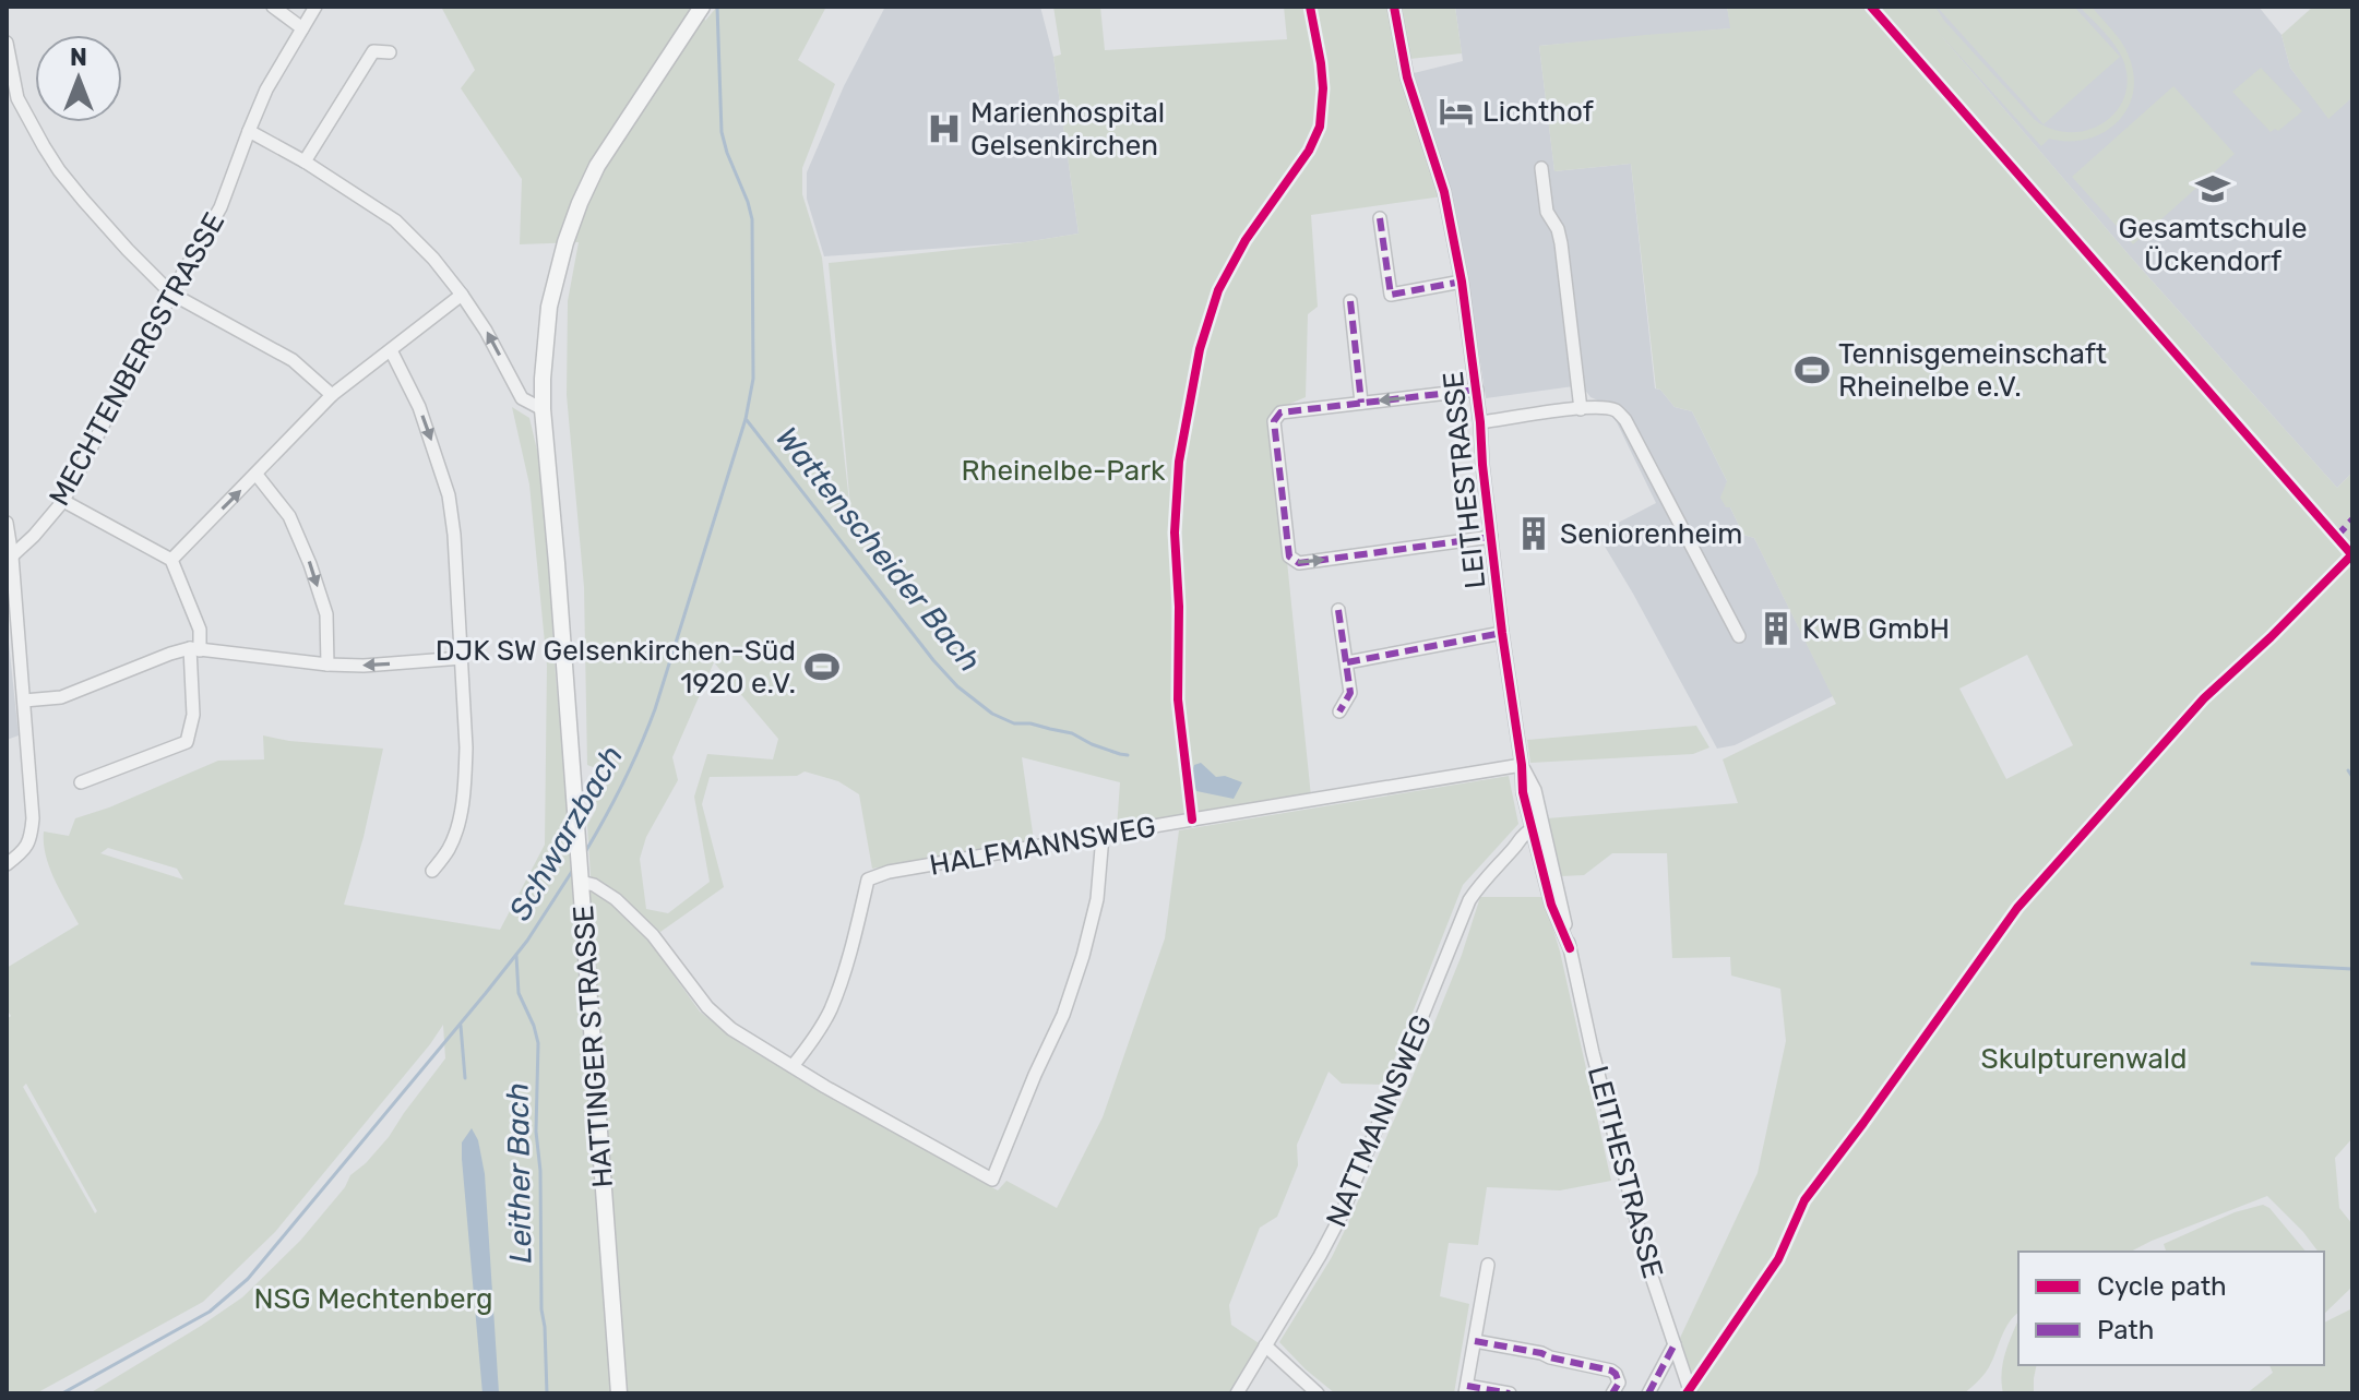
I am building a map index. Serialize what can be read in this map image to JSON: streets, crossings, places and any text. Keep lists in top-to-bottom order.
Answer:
{
  "streets": {
    "main road": ["HATTINGER STRASSE"],
    "street": [
      "MECHTENBERGSTRASSE",
      "LEITHESTRASSE",
      "HALFMANNSWEG",
      "NATTMANNSWEG"
    ]
  },
  "crossings": [
    ["LEITHESTRASSE", "HALFMANNSWEG"],
    ["LEITHESTRASSE", "NATTMANNSWEG"]
  ],
  "water": ["Wattenscheider Bach", "Schwarzbach", "Leither Bach"],
  "parks": ["Rheinelbe-Park", "Skulpturenwald", "NSG Mechtenberg"],
  "places": {
    "hotel": ["Lichthof"],
    "hospital": ["Marienhospital Gelsenkirchen"],
    "school or university": ["Gesamtschule Ückendorf"],
    "sports": ["Tennisgemeinschaft Rheinelbe e.V.", "DJK SW Gelsenkirchen-Süd 1920 e.V."],
    "building": ["Seniorenheim", "KWB GmbH"]
  },
  "legend": ["Cycle path", "Path"],
  "north": "top"
}
